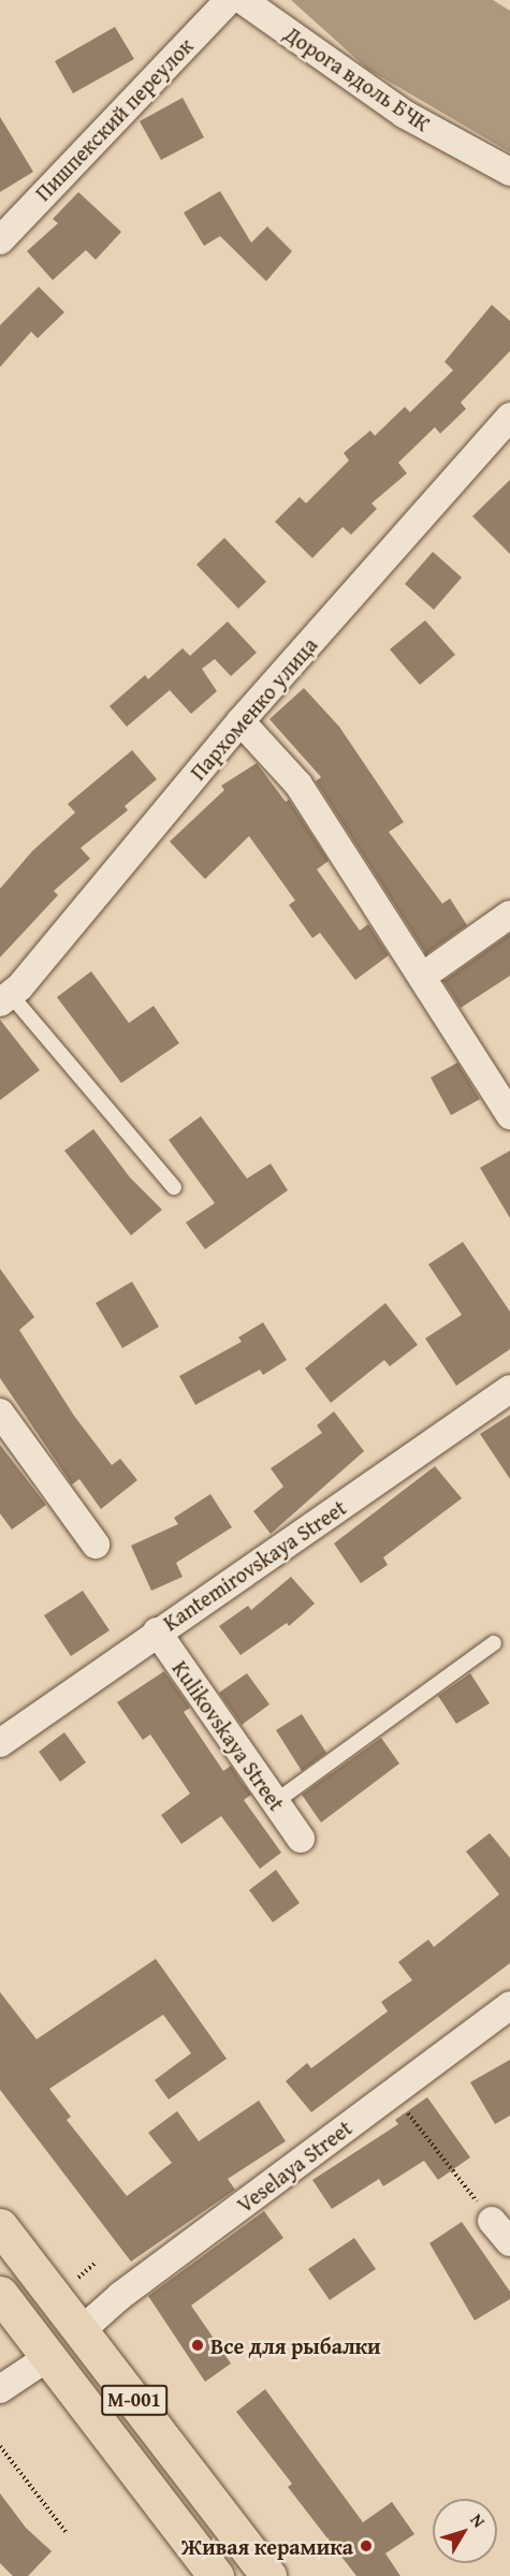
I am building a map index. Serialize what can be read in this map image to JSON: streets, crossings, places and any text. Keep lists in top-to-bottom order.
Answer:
{
  "streets": {
    "main road": ["М-001"],
    "street": [
      "Дорога вдоль БЧК",
      "Пишпекский переулок",
      "Пархоменко улица",
      "Kantemirovskaya Street",
      "Kulikovskaya Street",
      "Veselaya Street"
    ]
  },
  "crossings": [
    ["Kantemirovskaya Street", "Kulikovskaya Street"],
    ["Veselaya Street", "М-001"]
  ],
  "places": ["Все для рыбалки", "Живая керамика"],
  "north": "top right"
}
